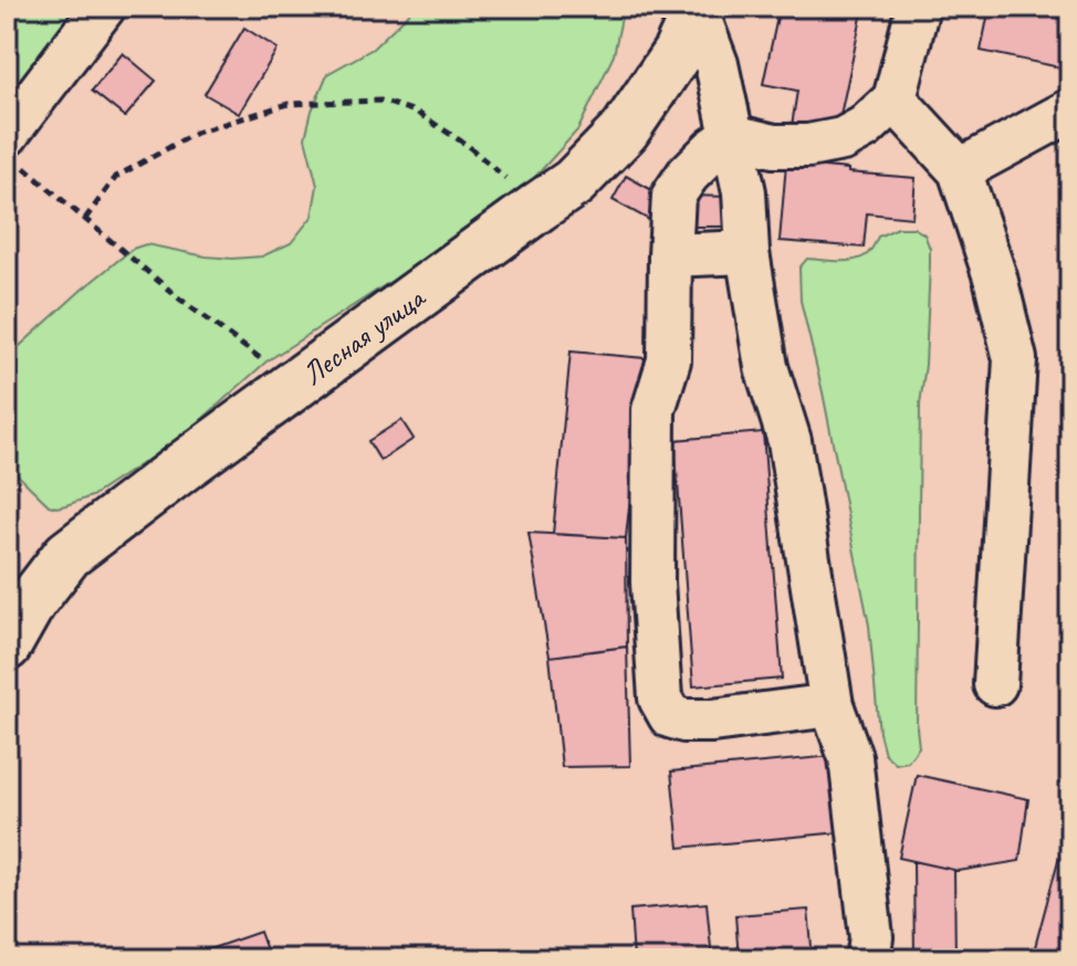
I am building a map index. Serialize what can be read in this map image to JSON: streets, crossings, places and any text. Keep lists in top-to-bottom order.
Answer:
{
  "streets": {
    "main road": ["Лесная улица"]
  }
}
